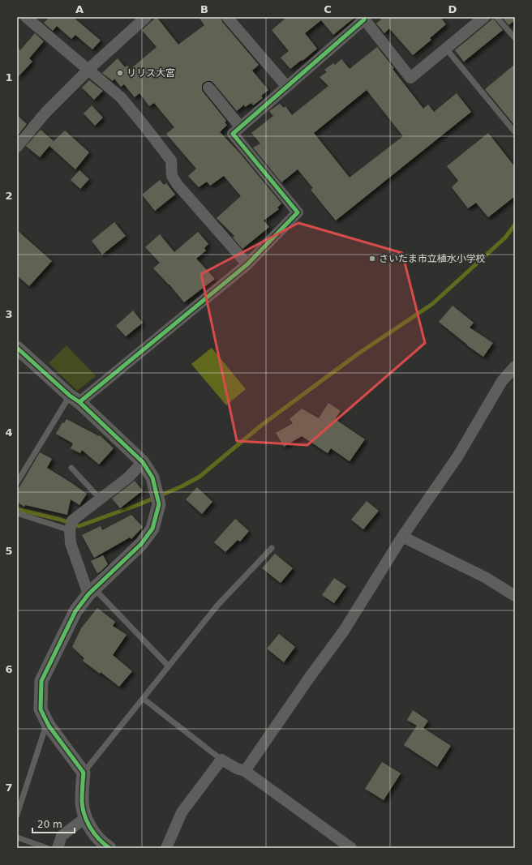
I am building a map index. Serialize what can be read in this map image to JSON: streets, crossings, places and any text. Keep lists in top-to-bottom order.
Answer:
{
  "places": ["リリス大宮", "さいたま市立植水小学校"],
  "scale_bar": "20 m",
  "grid": {
    "columns": [
      "A",
      "B",
      "C",
      "D"
    ],
    "rows": [
      "1",
      "2",
      "3",
      "4",
      "5",
      "6",
      "7"
    ]
  }
}
